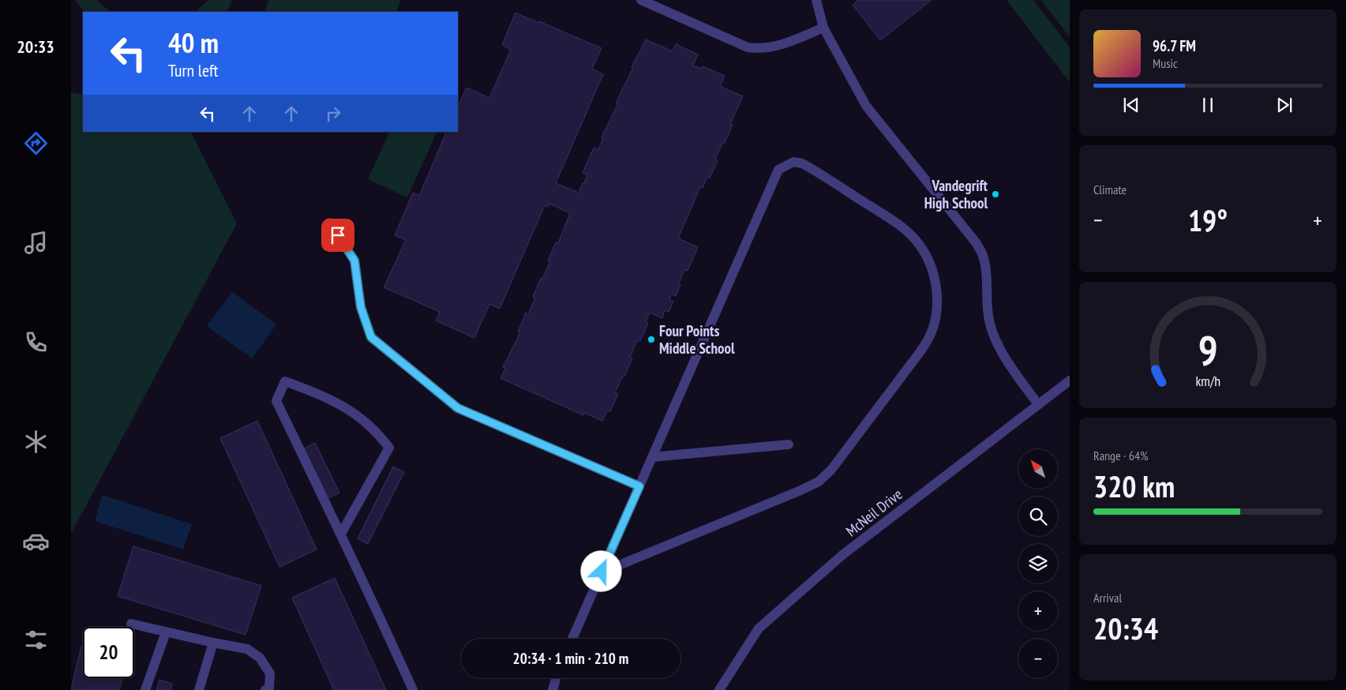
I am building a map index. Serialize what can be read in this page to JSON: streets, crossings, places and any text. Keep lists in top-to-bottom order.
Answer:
{
  "streets": {
    "street": ["McNeil Drive"]
  },
  "places": ["Vandegrift High School", "Four Points Middle School"],
  "north": "top left",
  "page": {
    "tabs": "20:33",
    "turn": ["40 m", "Turn left"],
    "song": ["96.7 FM", "Music"],
    "tile": [
      "Climate",
      ["Range · 64%", "320 km"],
      ["Arrival", "20:34"]
    ],
    "heat": ["−", "19°", "+"],
    "map_buttons": ["+", "−"],
    "limit": "20",
    "trip": "20:34 · 1 min · 210 m",
    "gauge": ["9", "km/h"]
  }
}
